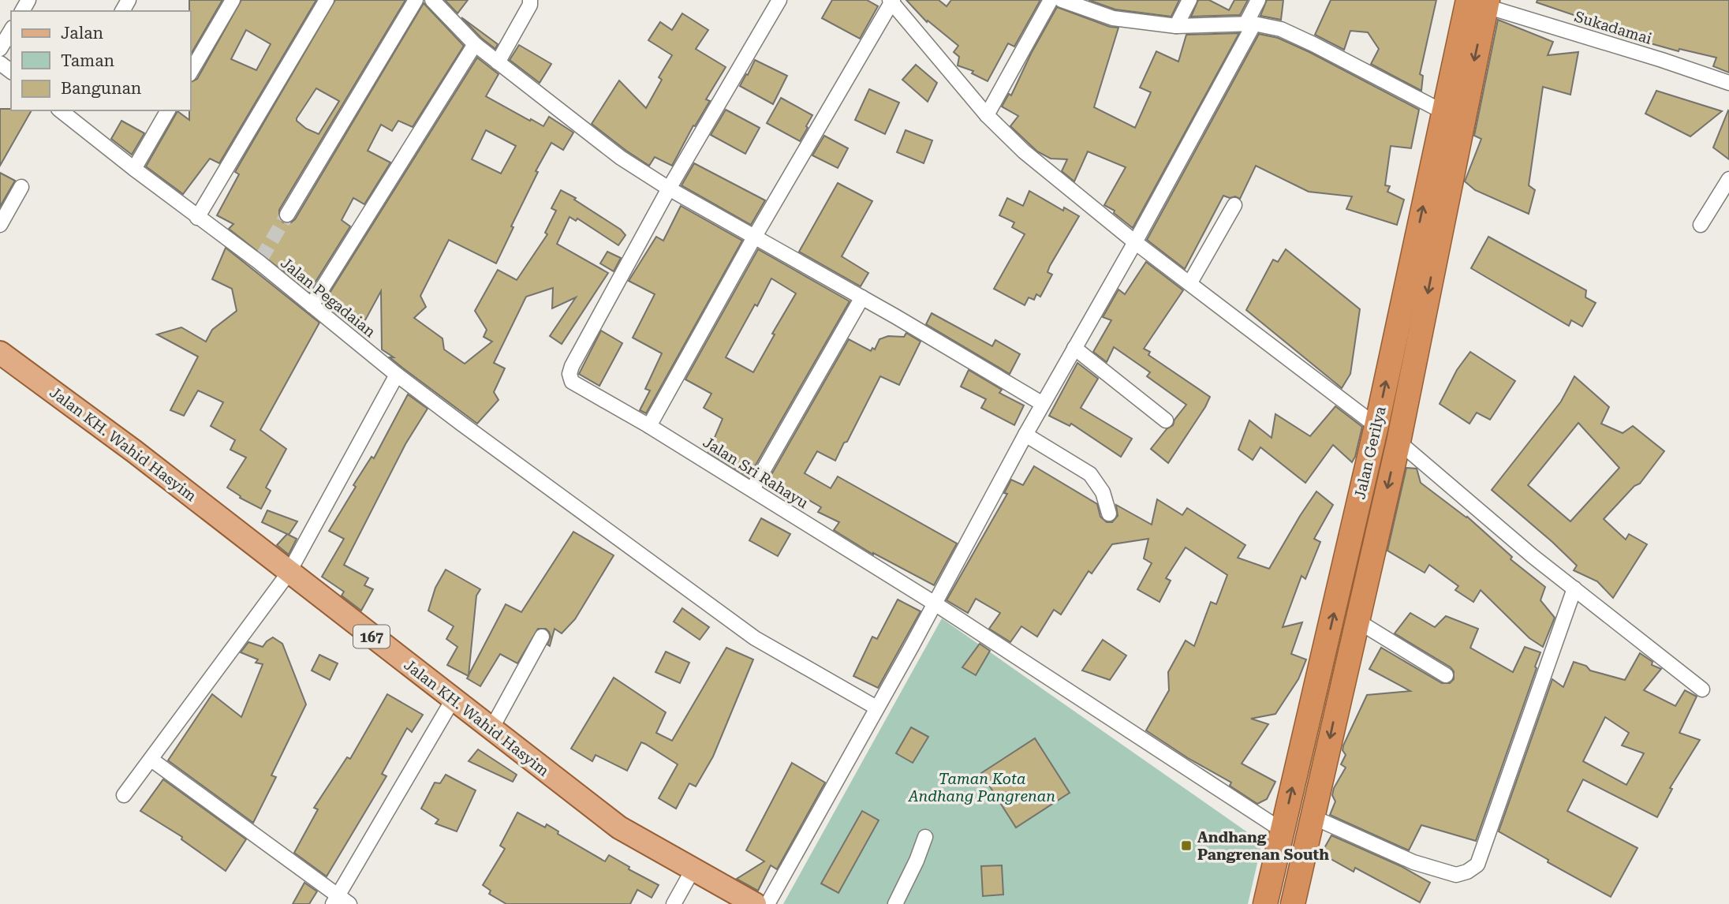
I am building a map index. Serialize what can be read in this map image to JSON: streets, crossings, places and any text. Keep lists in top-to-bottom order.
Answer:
{
  "streets": {
    "highway": ["Jalan Gerilya"],
    "main road": ["Jalan KH. Wahid Hasyim", "167"],
    "street": ["Sukadamai", "Jalan Pegadaian", "Jalan Sri Rahayu"]
  },
  "crossings": [
    ["Sukadamai", "Jalan Gerilya"],
    ["Jalan Gerilya", "Jalan Sri Rahayu"]
  ],
  "parks": ["Taman Kota Andhang Pangrenan"],
  "places": {
    "transit": ["Andhang Pangrenan South"]
  },
  "legend": ["Jalan", "Taman", "Bangunan"]
}
